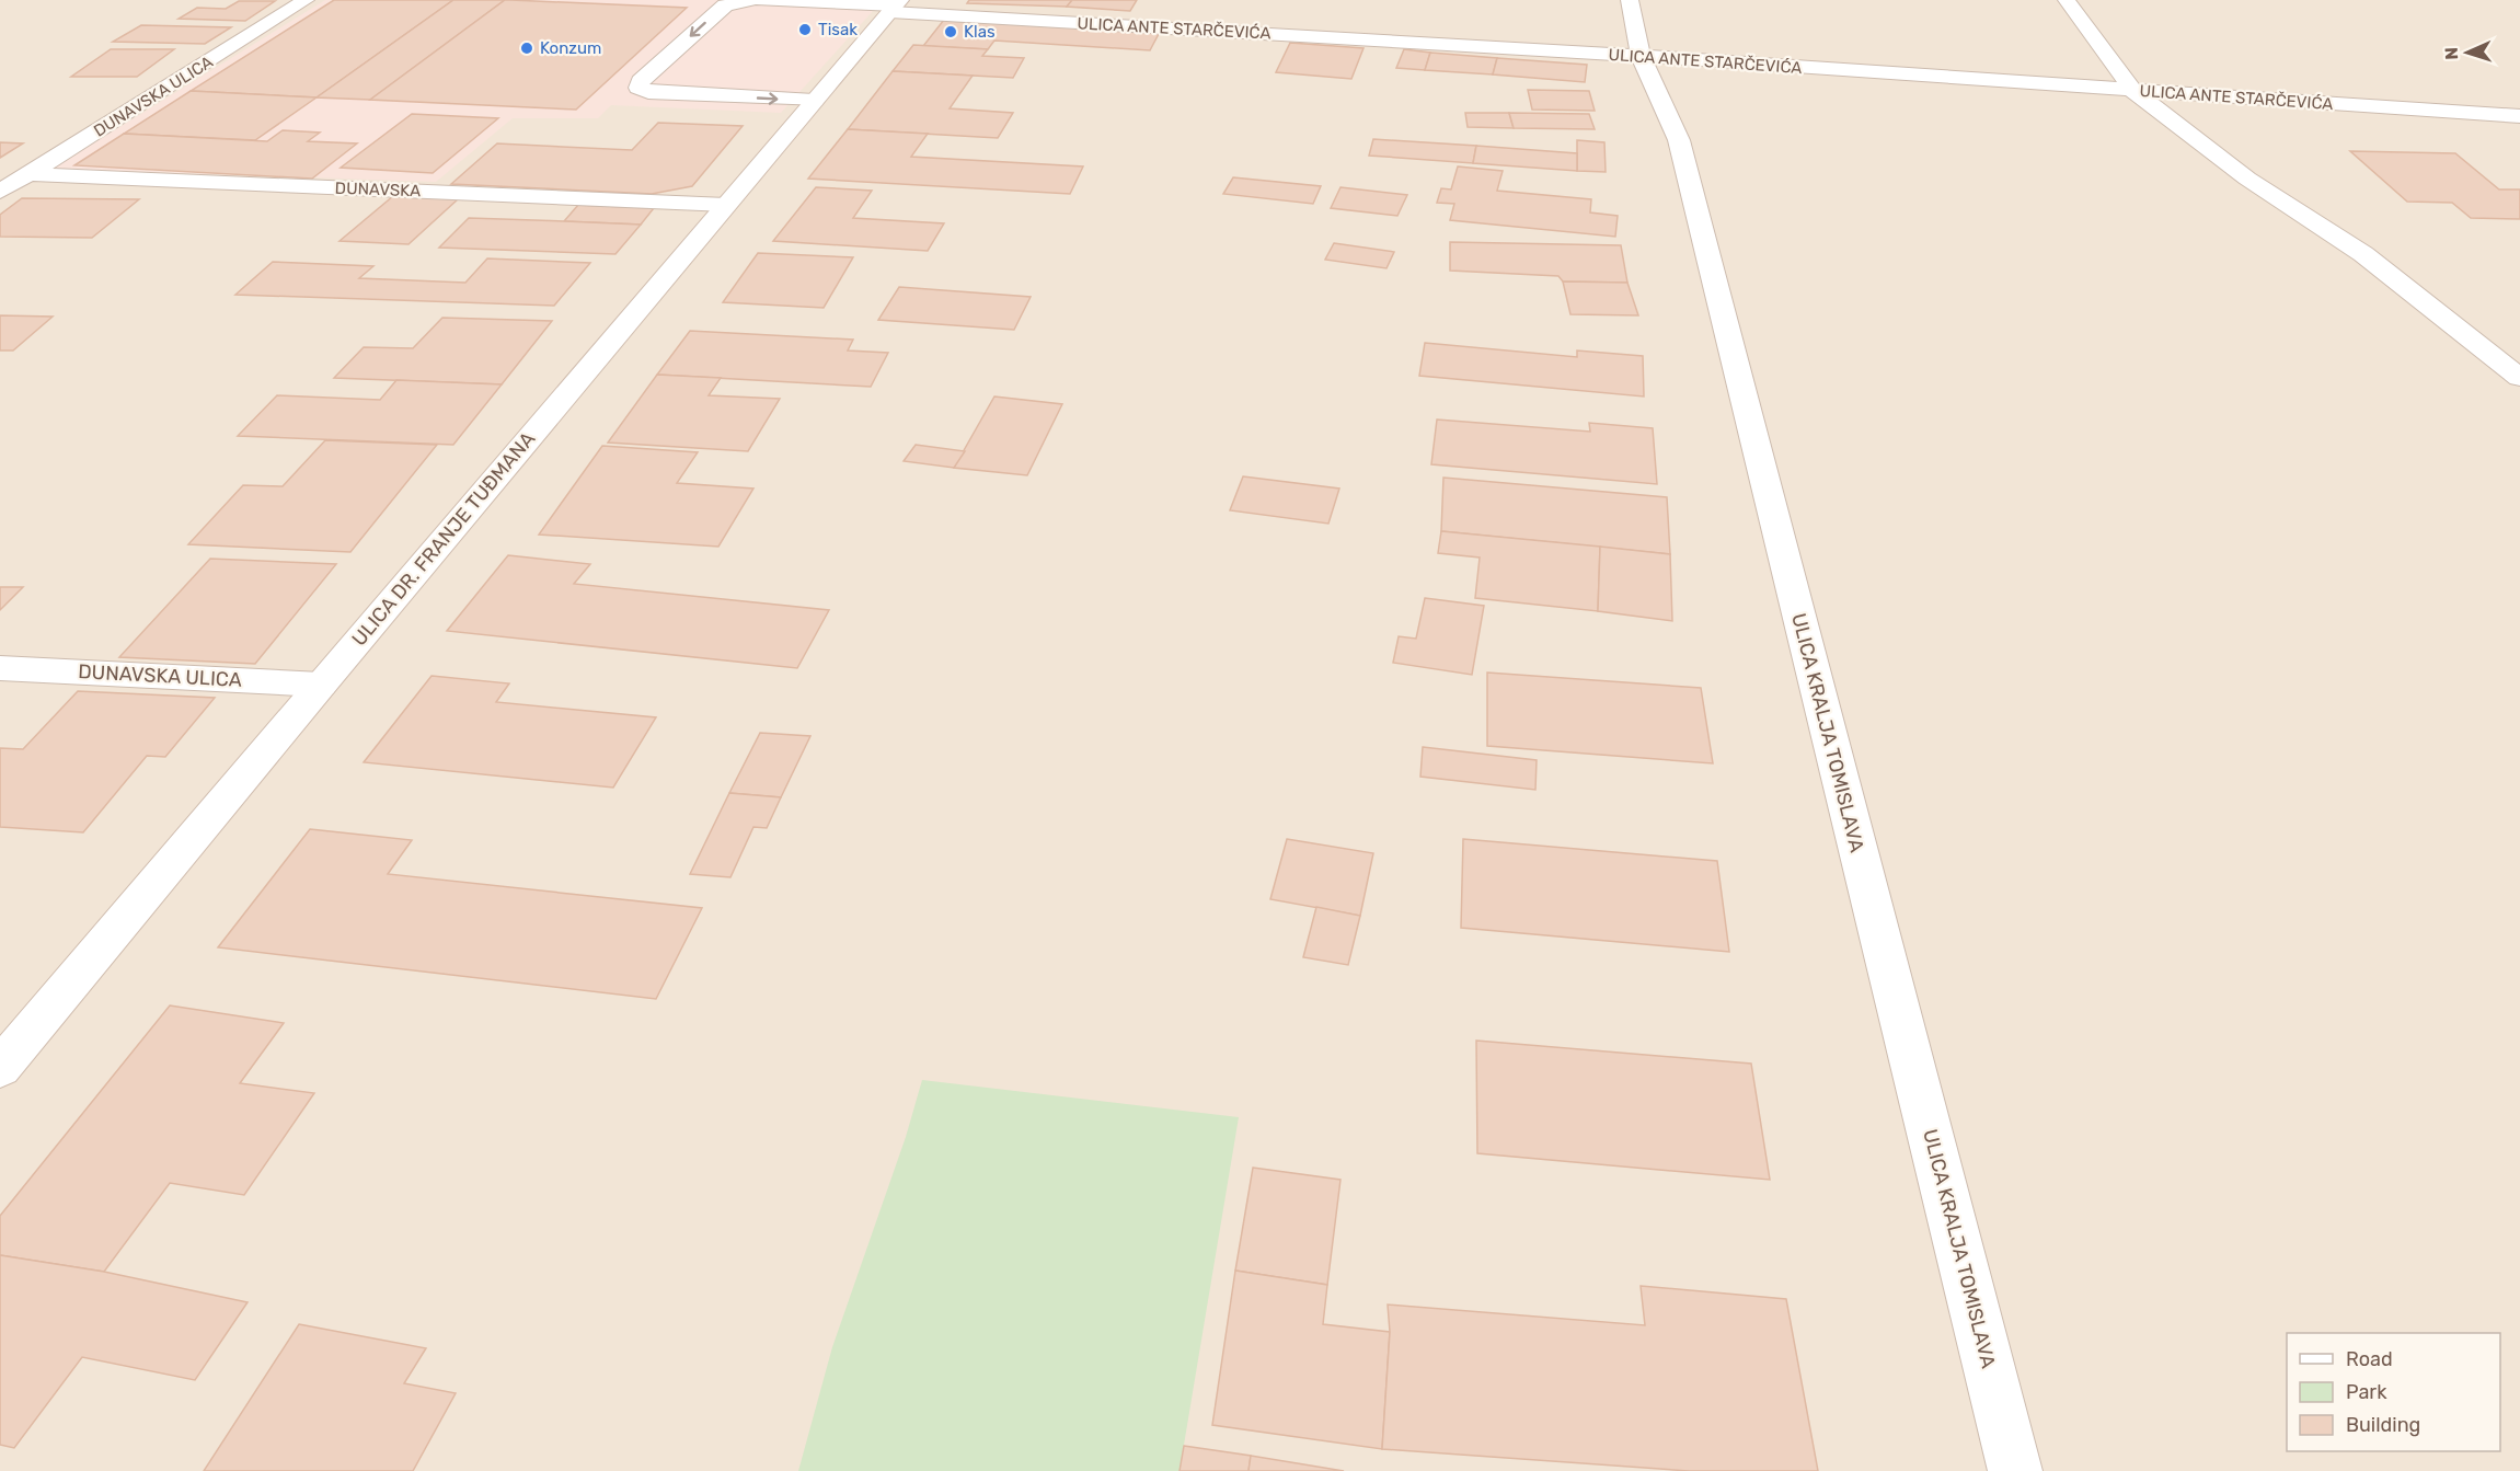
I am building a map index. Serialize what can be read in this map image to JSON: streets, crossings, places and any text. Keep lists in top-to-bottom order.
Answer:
{
  "streets": {
    "street": [
      "ULICA ANTE STARČEVIĆA",
      "DUNAVSKA ULICA",
      "DUNAVSKA",
      "ULICA DR. FRANJE TUĐMANA",
      "ULICA KRALJA TOMISLAVA"
    ]
  },
  "crossings": [
    ["ULICA ANTE STARČEVIĆA", "ULICA DR. FRANJE TUĐMANA"],
    ["ULICA ANTE STARČEVIĆA", "ULICA KRALJA TOMISLAVA"],
    ["DUNAVSKA ULICA", "DUNAVSKA"],
    ["DUNAVSKA ULICA", "ULICA DR. FRANJE TUĐMANA"],
    ["DUNAVSKA", "ULICA DR. FRANJE TUĐMANA"]
  ],
  "places": ["Tisak", "Klas", "Konzum"],
  "legend": ["Road", "Park", "Building"],
  "north": "left"
}
